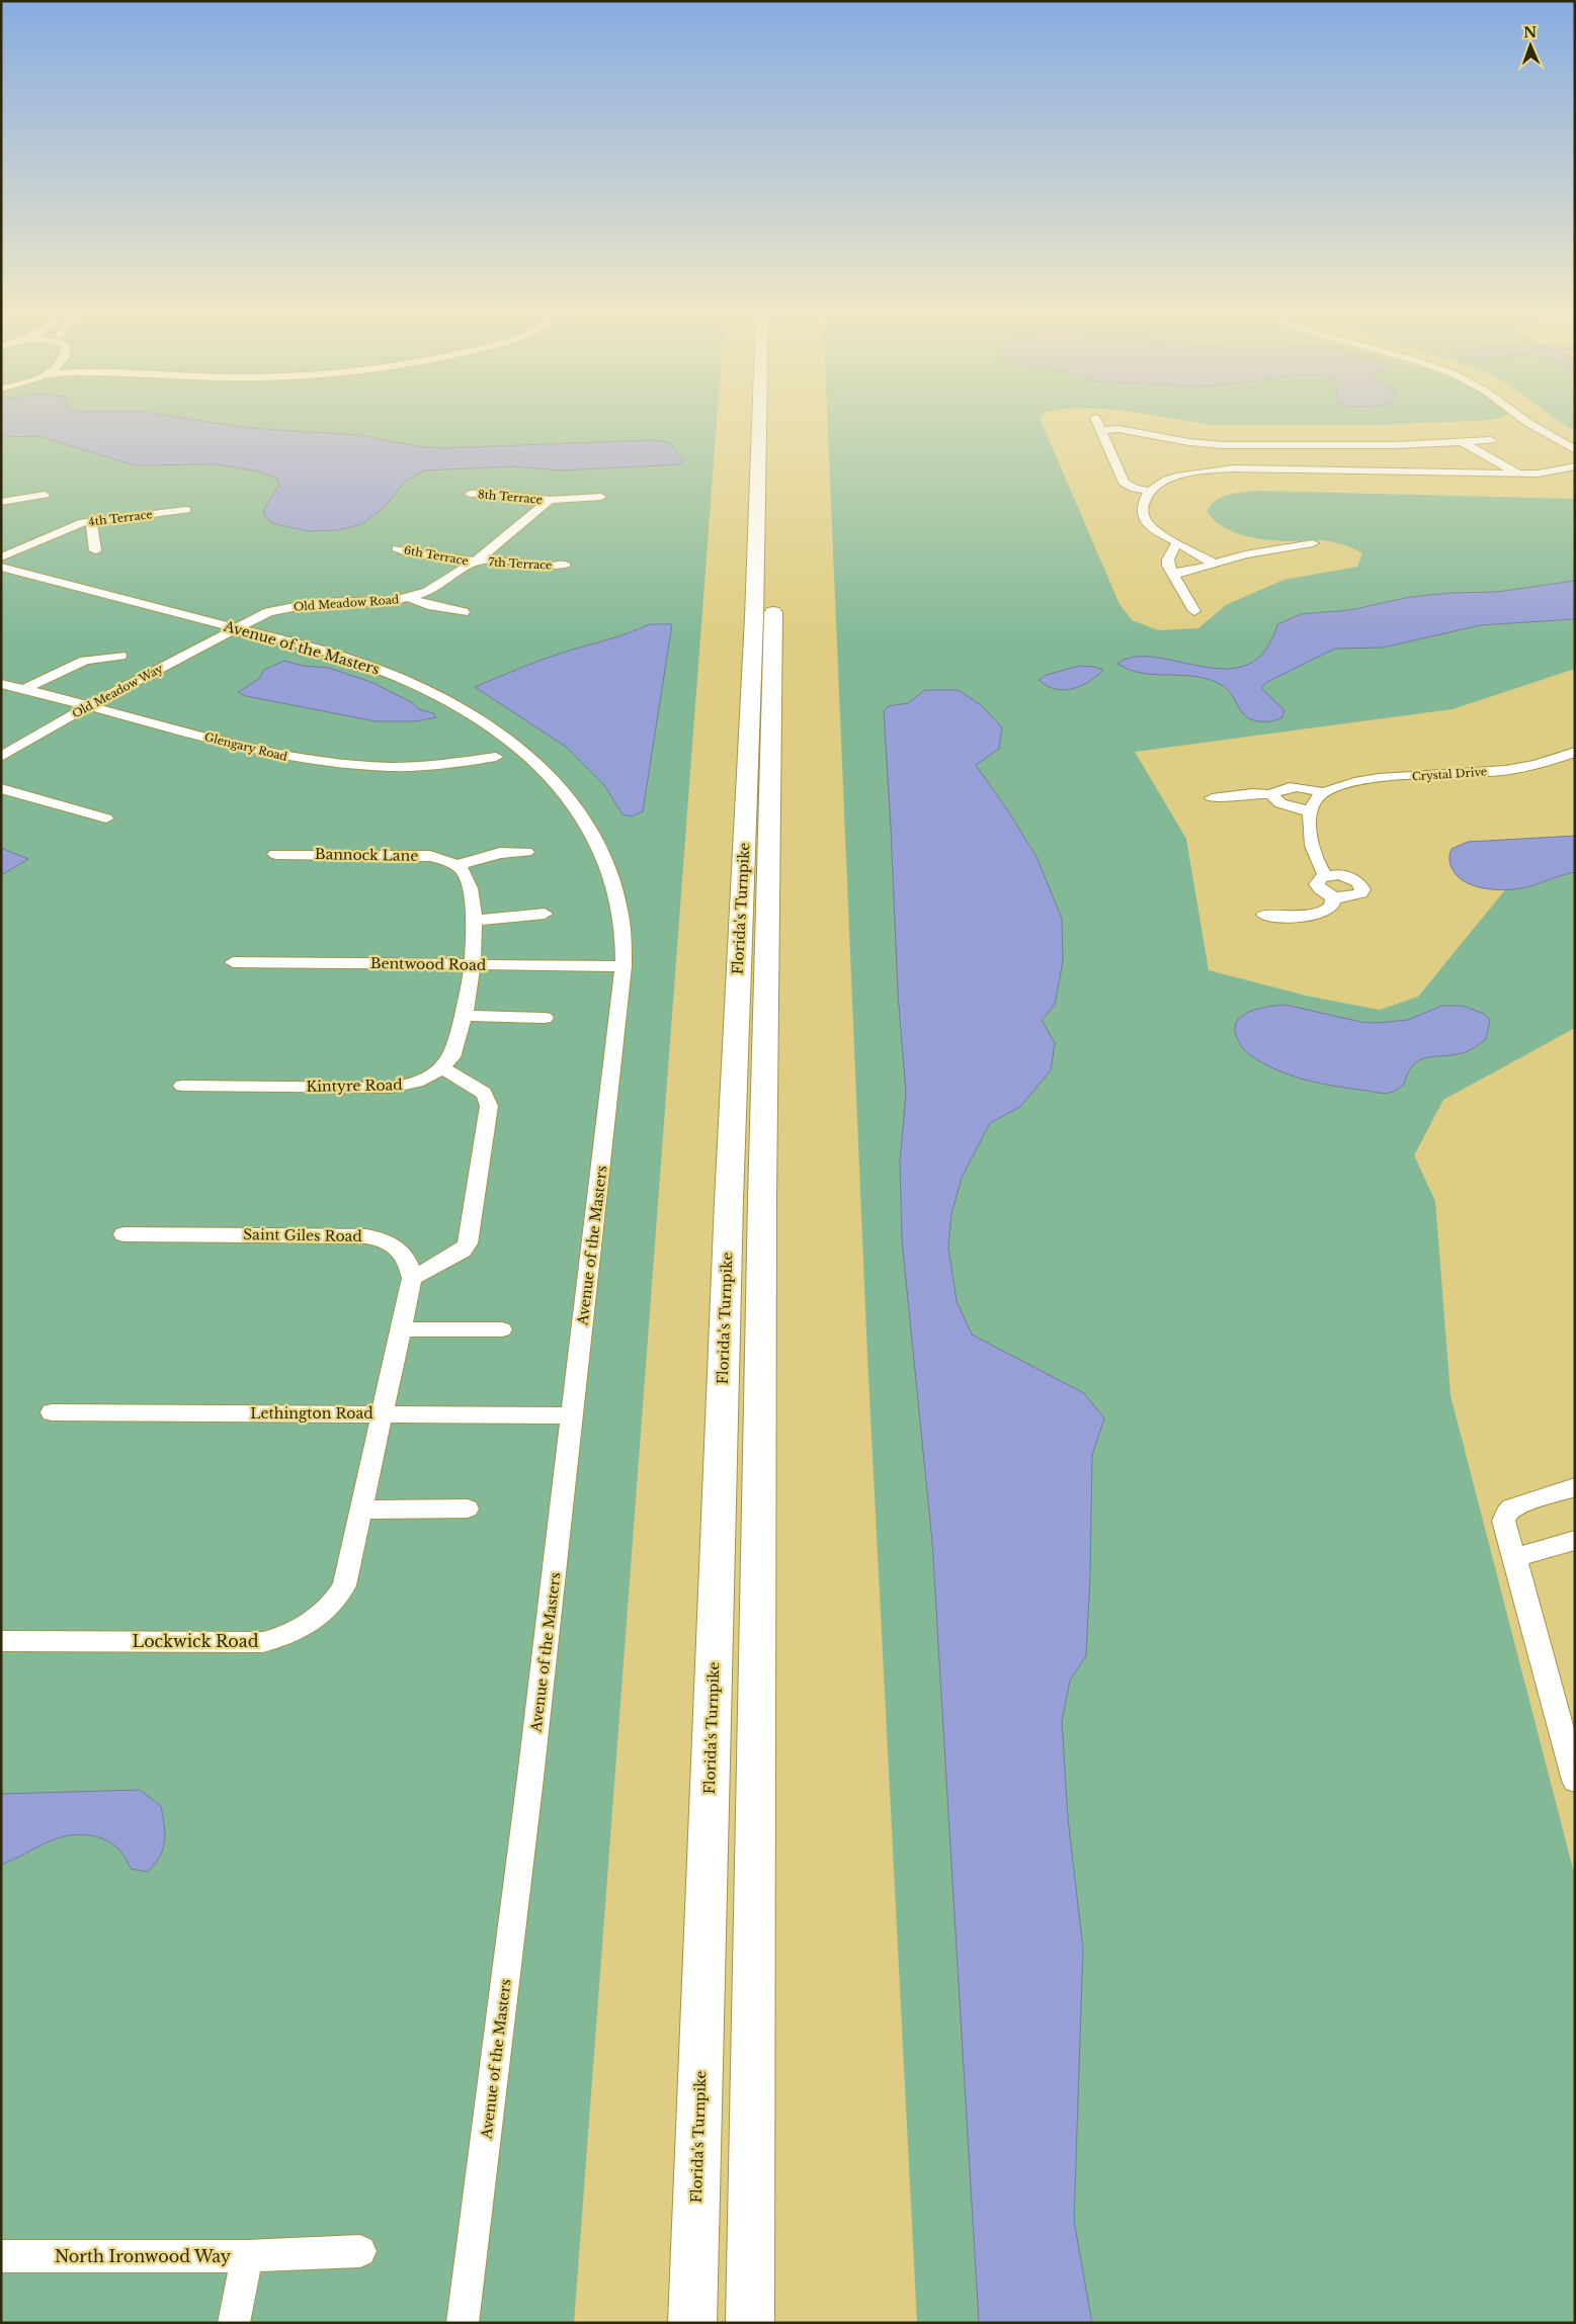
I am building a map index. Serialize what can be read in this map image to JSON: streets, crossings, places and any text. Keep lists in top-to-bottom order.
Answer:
{
  "streets": {
    "highway": ["Florida's Turnpike"],
    "street": [
      "8th Terrace",
      "4th Terrace",
      "6th Terrace",
      "7th Terrace",
      "Old Meadow Road",
      "Avenue of the Masters",
      "Old Meadow Way",
      "Glengary Road",
      "Crystal Drive",
      "Bannock Lane",
      "Bentwood Road",
      "Kintyre Road",
      "Saint Giles Road",
      "Lethington Road",
      "Lockwick Road",
      "North Ironwood Way"
    ]
  },
  "crossings": [
    ["8th Terrace", "Old Meadow Road"],
    ["6th Terrace", "7th Terrace"],
    ["6th Terrace", "Old Meadow Road"],
    ["7th Terrace", "Old Meadow Road"],
    ["Old Meadow Road", "Avenue of the Masters"],
    ["Old Meadow Road", "Old Meadow Way"],
    ["Avenue of the Masters", "Old Meadow Way"],
    ["Avenue of the Masters", "Bentwood Road"],
    ["Avenue of the Masters", "Lethington Road"],
    ["Old Meadow Way", "Glengary Road"],
    ["Lethington Road", "Lockwick Road"]
  ],
  "north": "top"
}
